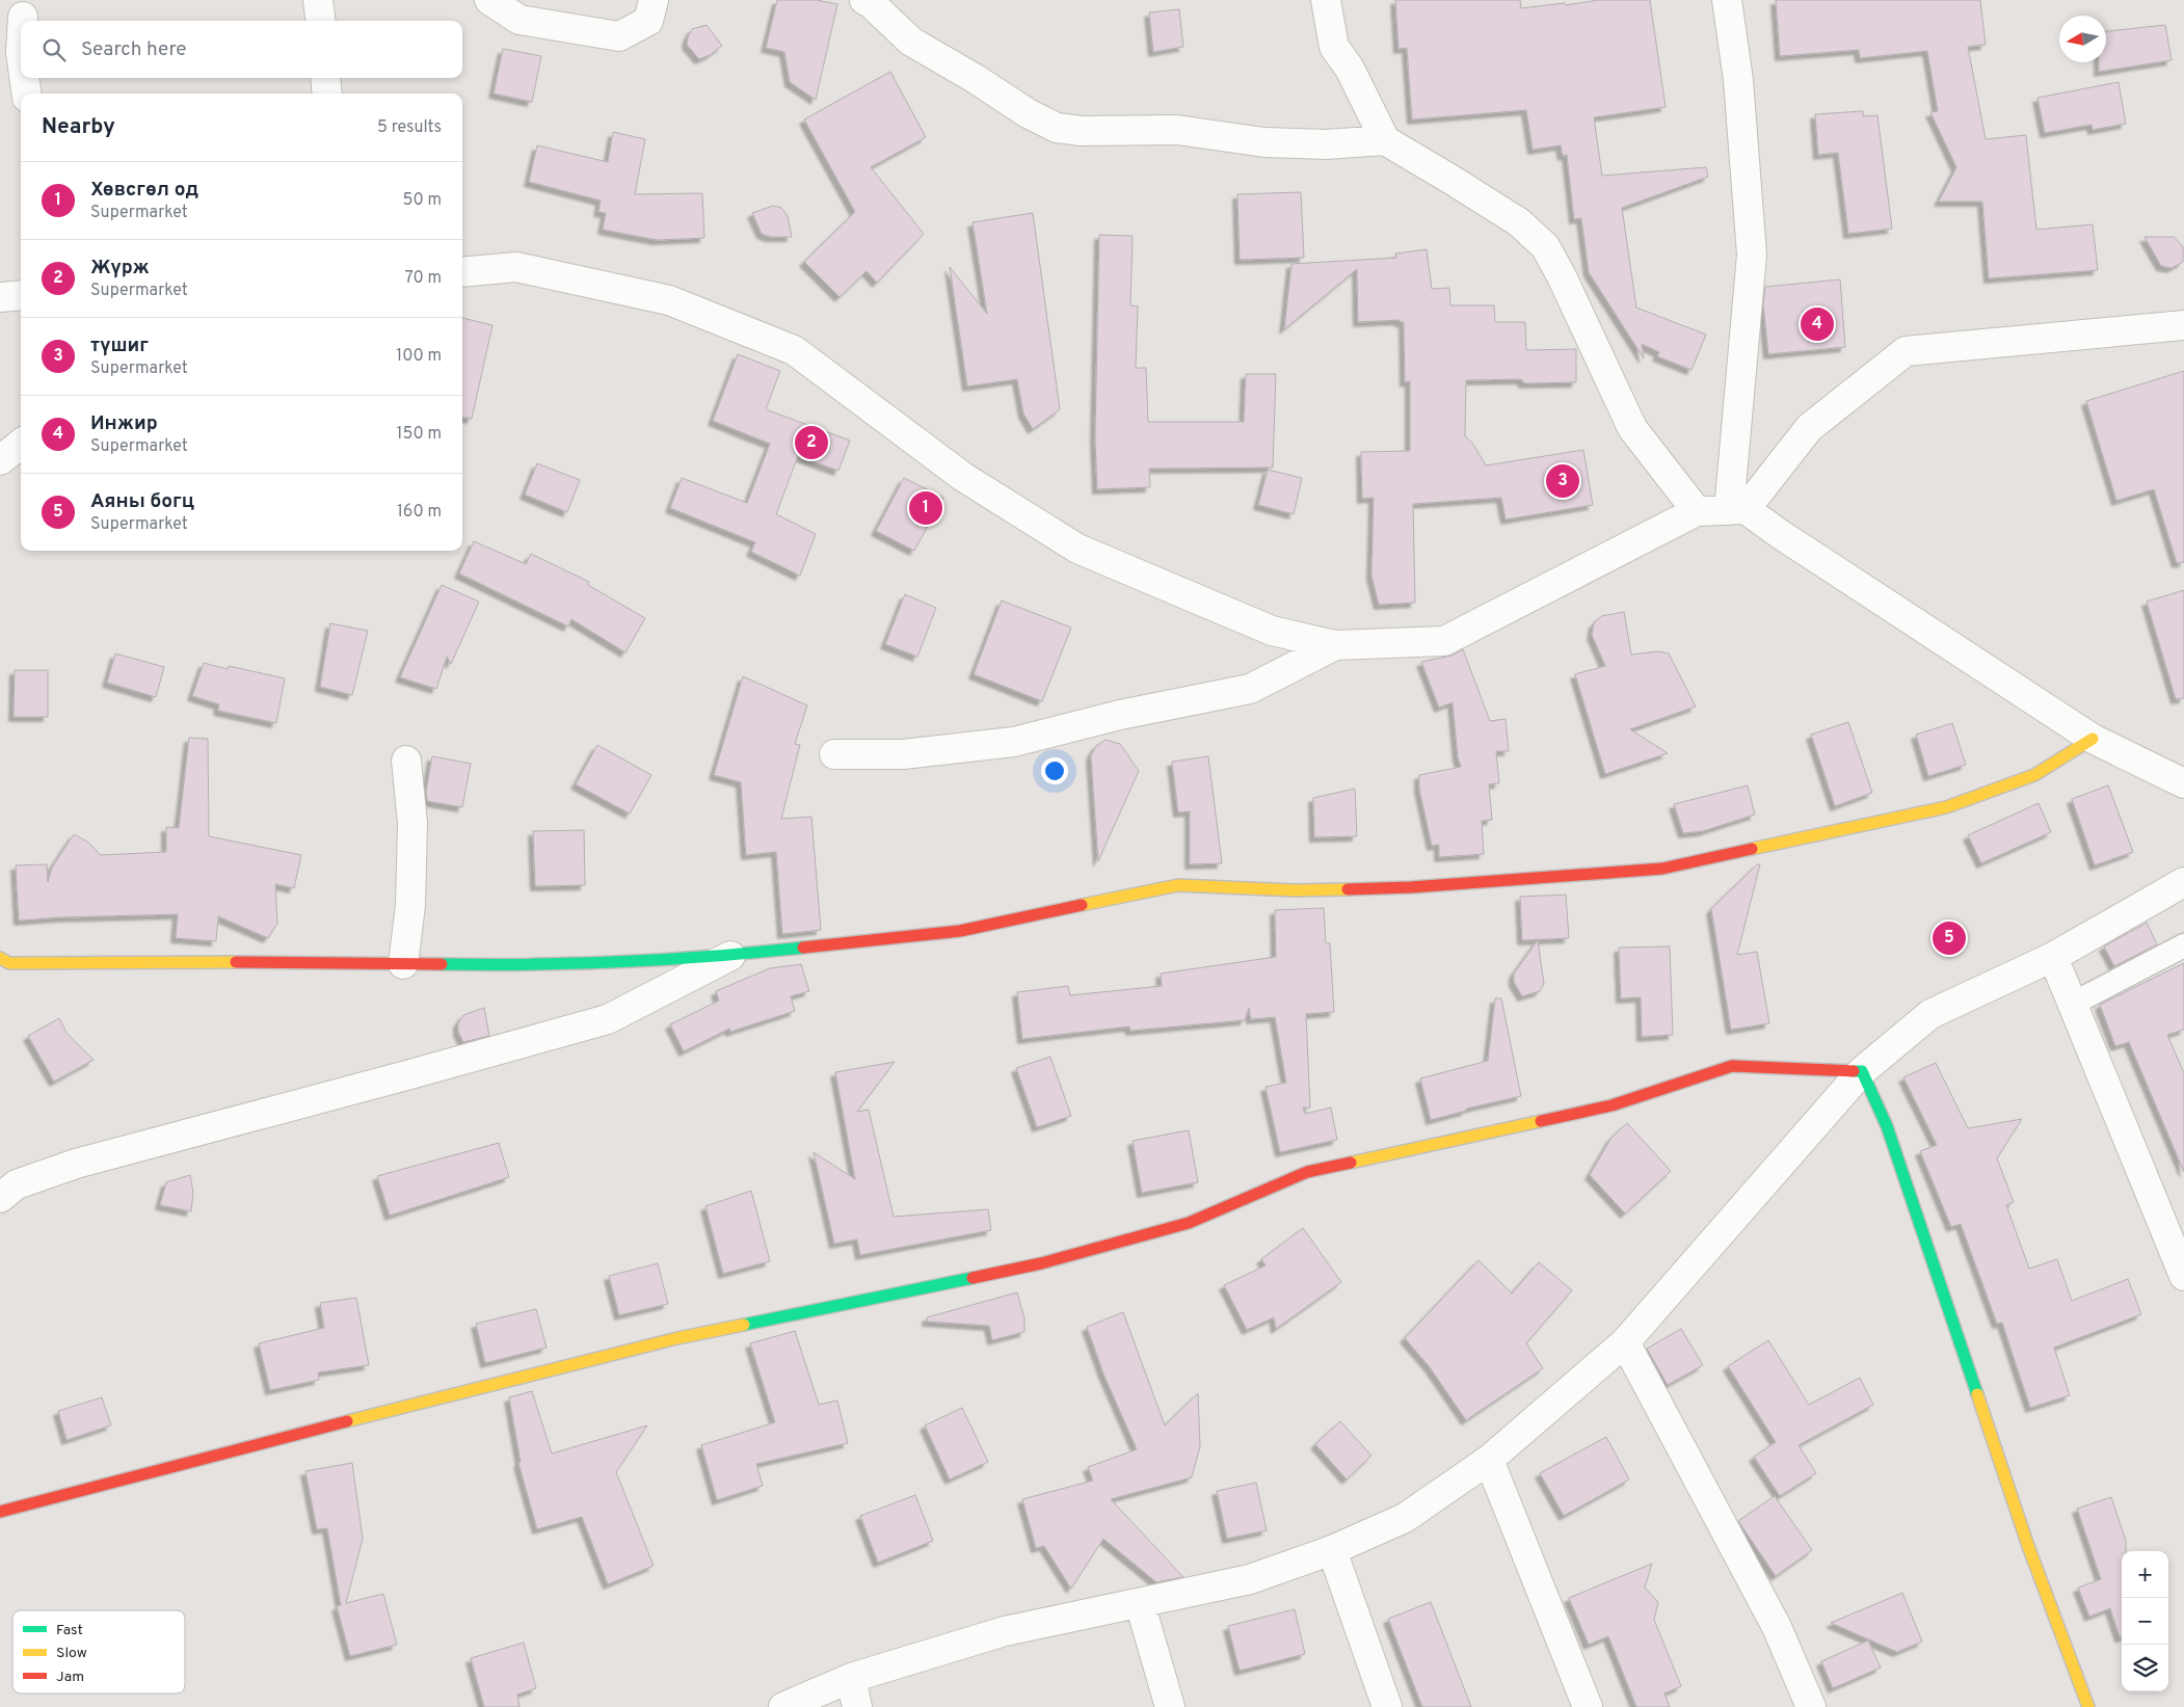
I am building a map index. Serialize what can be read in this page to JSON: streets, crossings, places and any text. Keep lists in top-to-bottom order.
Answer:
{
  "legend": ["Fast", "Slow", "Jam"],
  "north": "left",
  "page": {
    "search": "Search here",
    "heading": ["Nearby", "5 results"],
    "list": [
      {
        "mark": "1",
        "name": "Хөвсгөл од",
        "note": "Supermarket",
        "value": "50 m"
      },
      {
        "mark": "2",
        "name": "Жүрж",
        "note": "Supermarket",
        "value": "70 m"
      },
      {
        "mark": "3",
        "name": "түшиг",
        "note": "Supermarket",
        "value": "100 m"
      },
      {
        "mark": "4",
        "name": "Инжир",
        "note": "Supermarket",
        "value": "150 m"
      },
      {
        "mark": "5",
        "name": "Аяны богц",
        "note": "Supermarket",
        "value": "160 m"
      }
    ],
    "pins": [
      "4",
      "2",
      "3",
      "1",
      "5"
    ],
    "map_buttons": ["+", "−"]
  }
}
